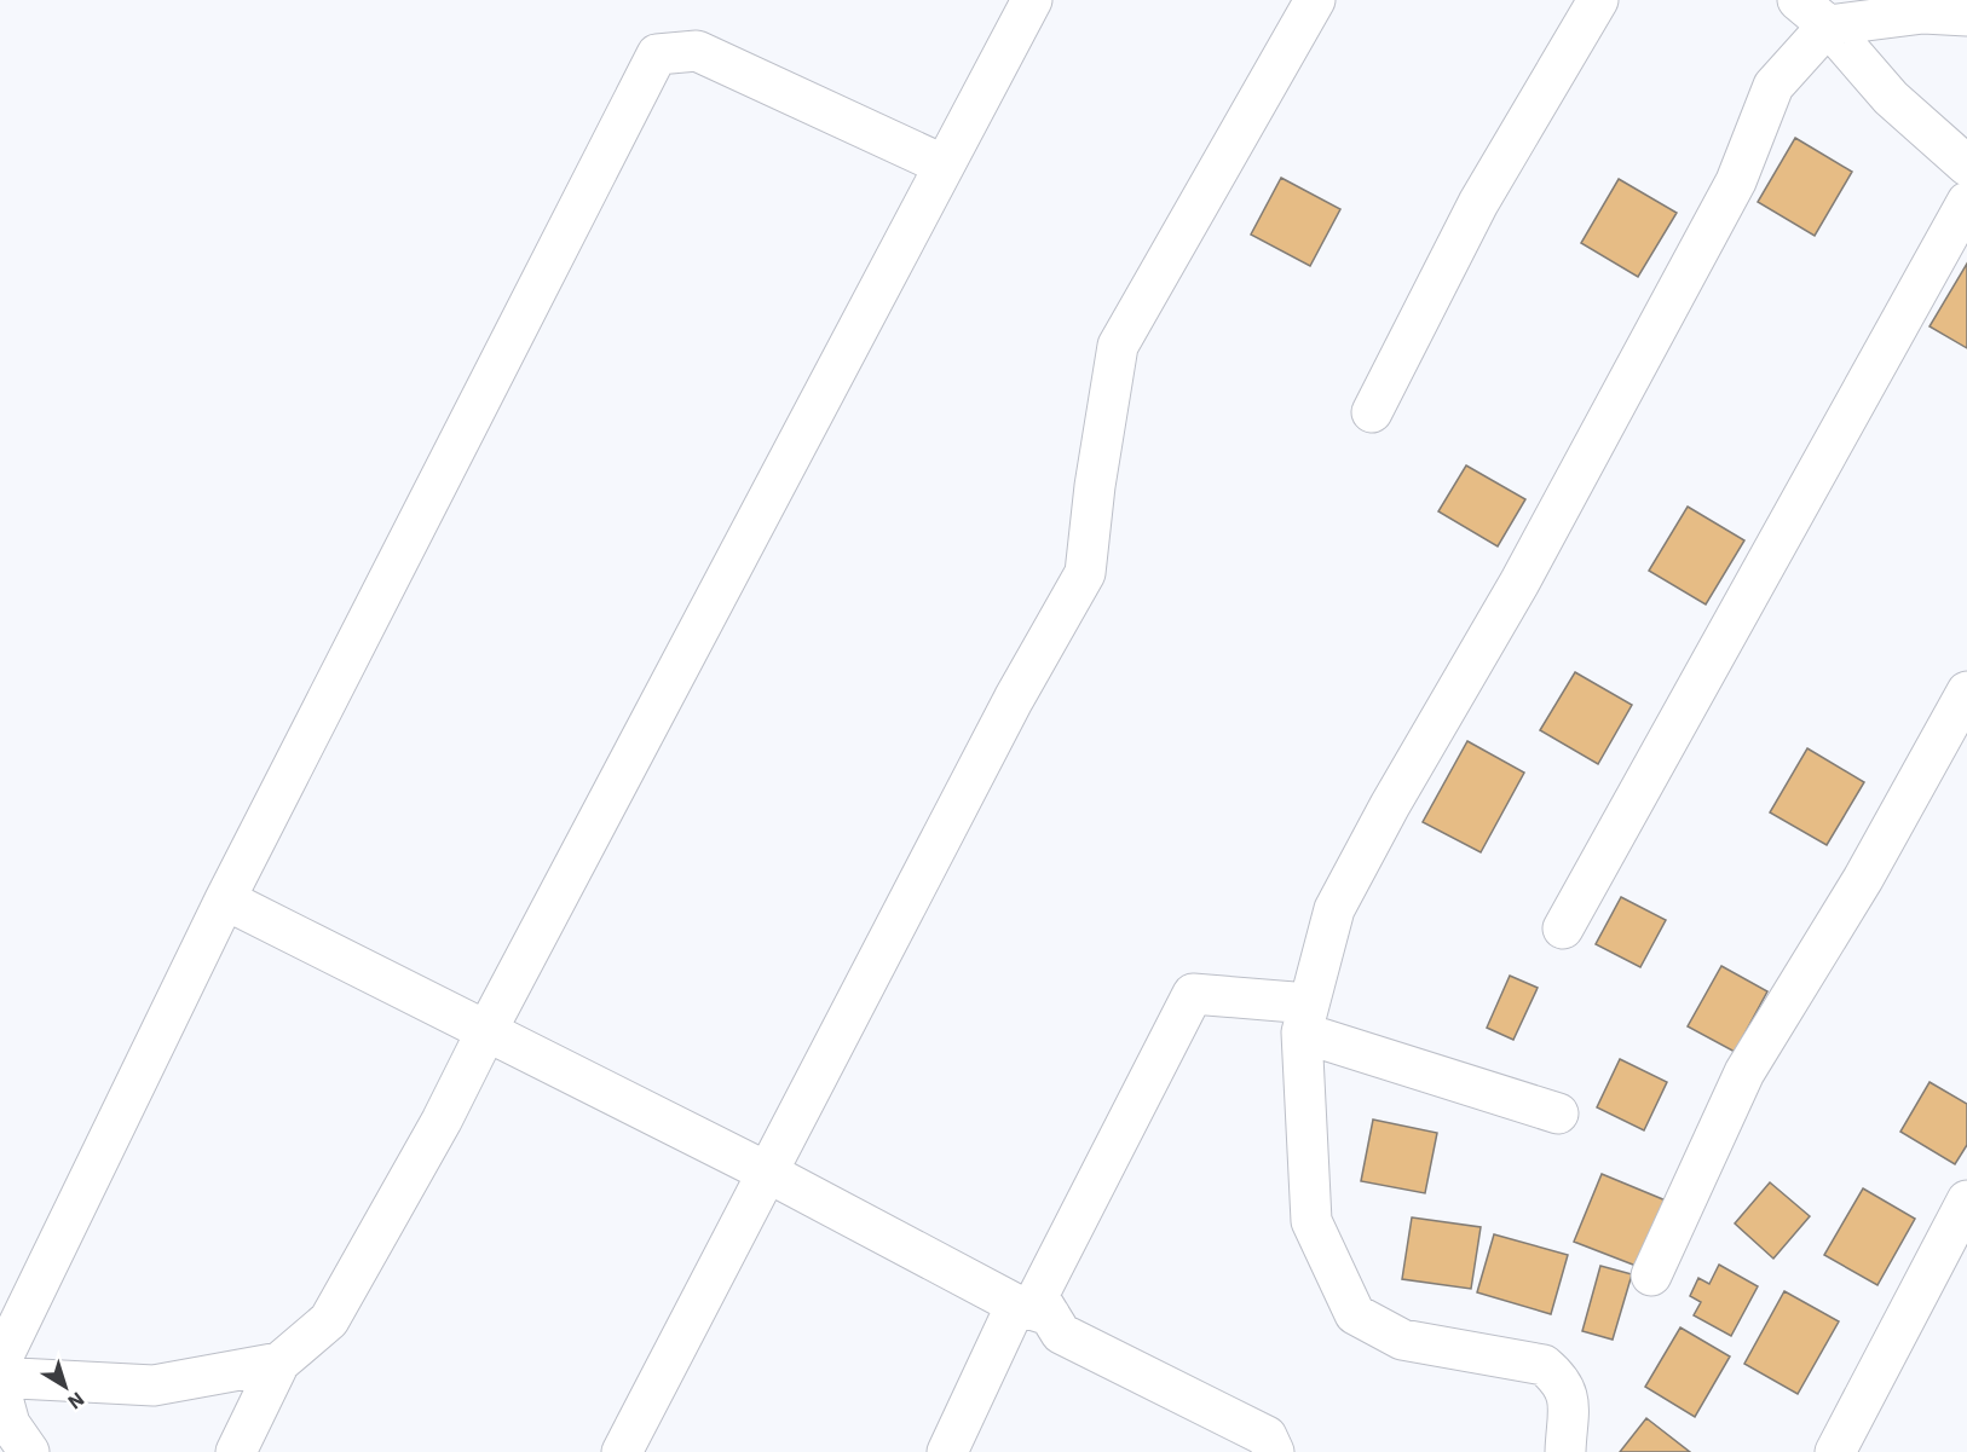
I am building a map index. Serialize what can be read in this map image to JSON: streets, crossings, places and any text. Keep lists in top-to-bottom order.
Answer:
{
  "north": "bottom right"
}
